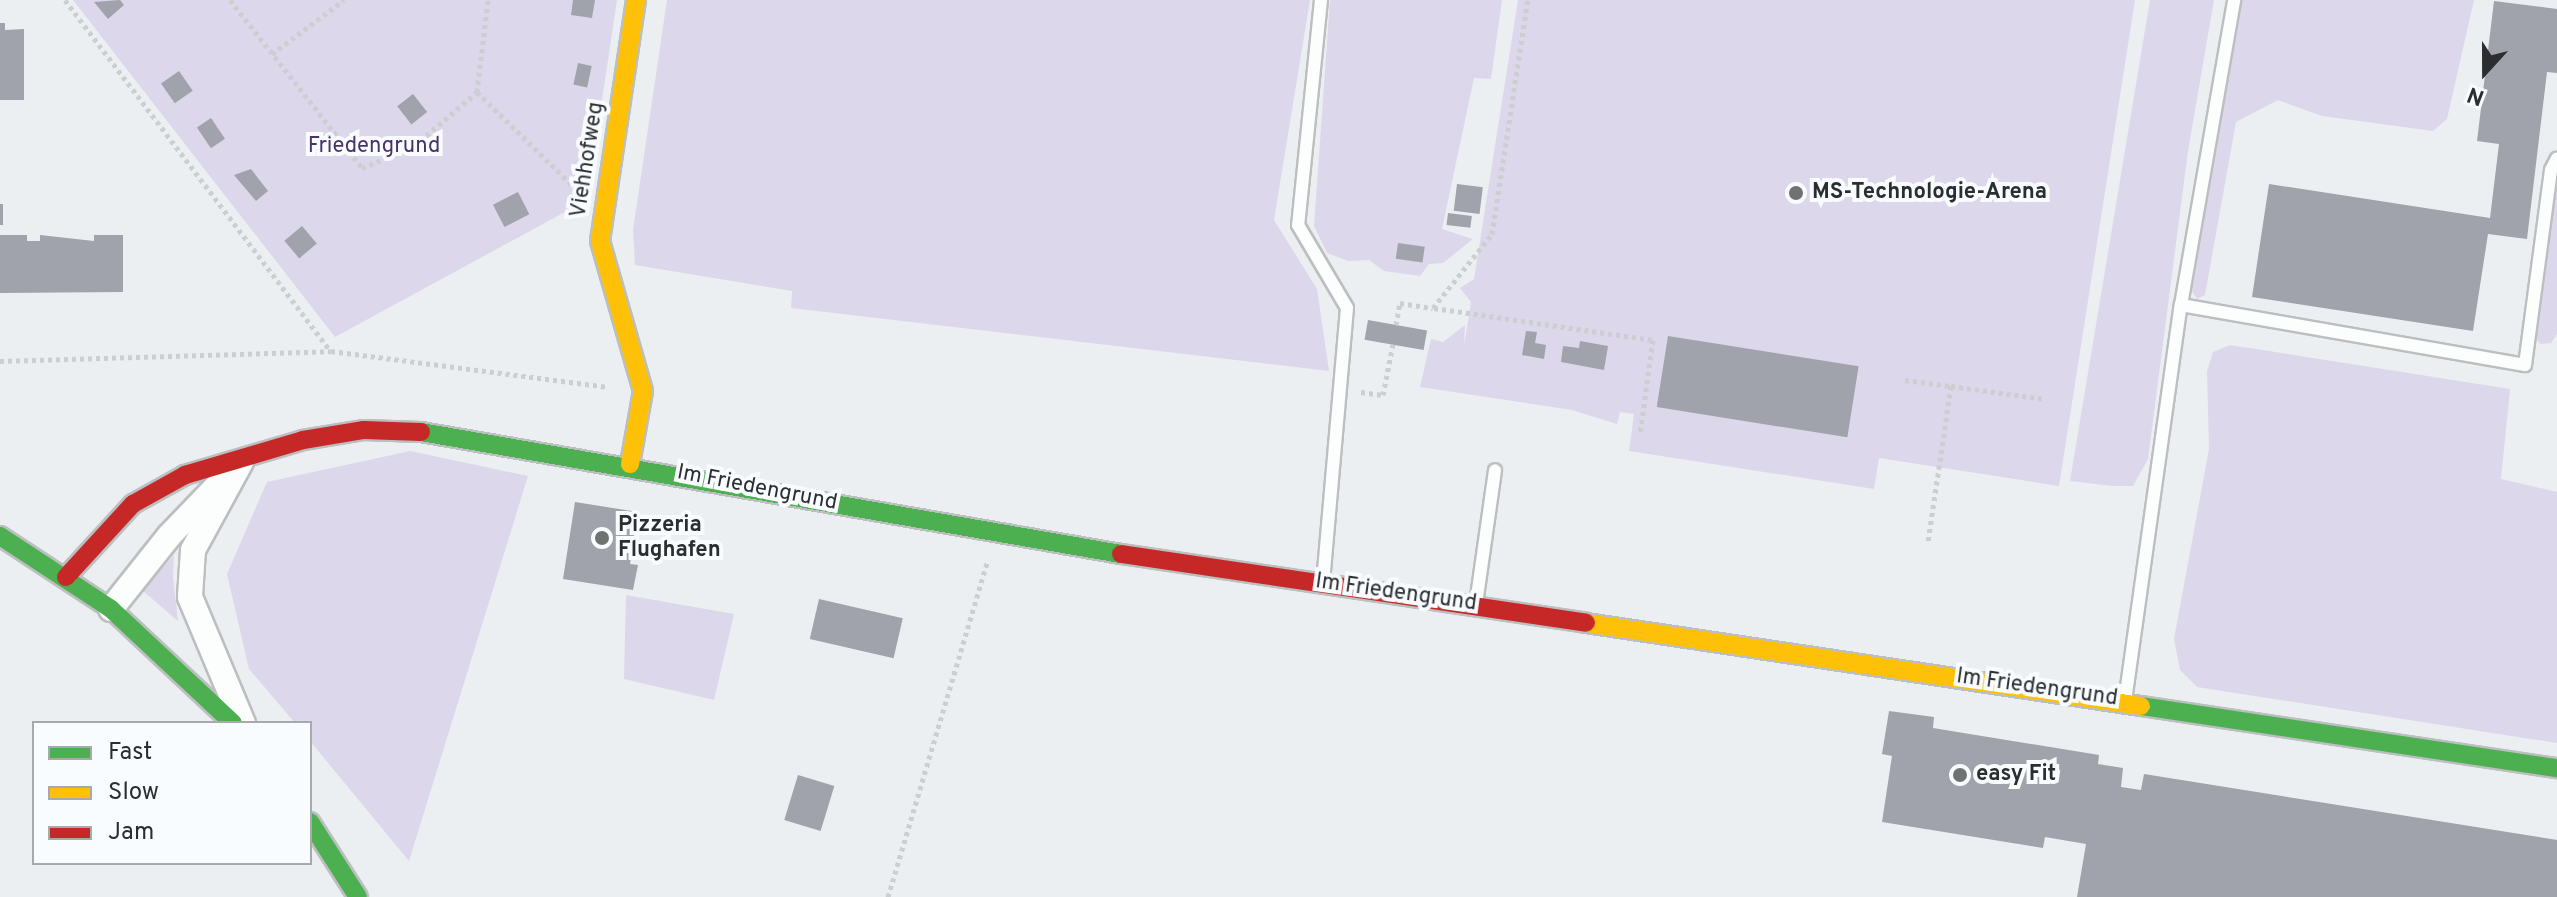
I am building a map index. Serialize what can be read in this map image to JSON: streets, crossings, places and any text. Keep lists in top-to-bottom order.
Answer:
{
  "streets": {
    "street": ["Viehhofweg", "Im Friedengrund"]
  },
  "crossings": [
    ["Viehhofweg", "Im Friedengrund"]
  ],
  "parks": ["Friedengrund"],
  "places": ["MS-Technologie-Arena", "Pizzeria Flughafen", "easy Fit"],
  "legend": ["Fast", "Slow", "Jam"],
  "north": "bottom"
}
